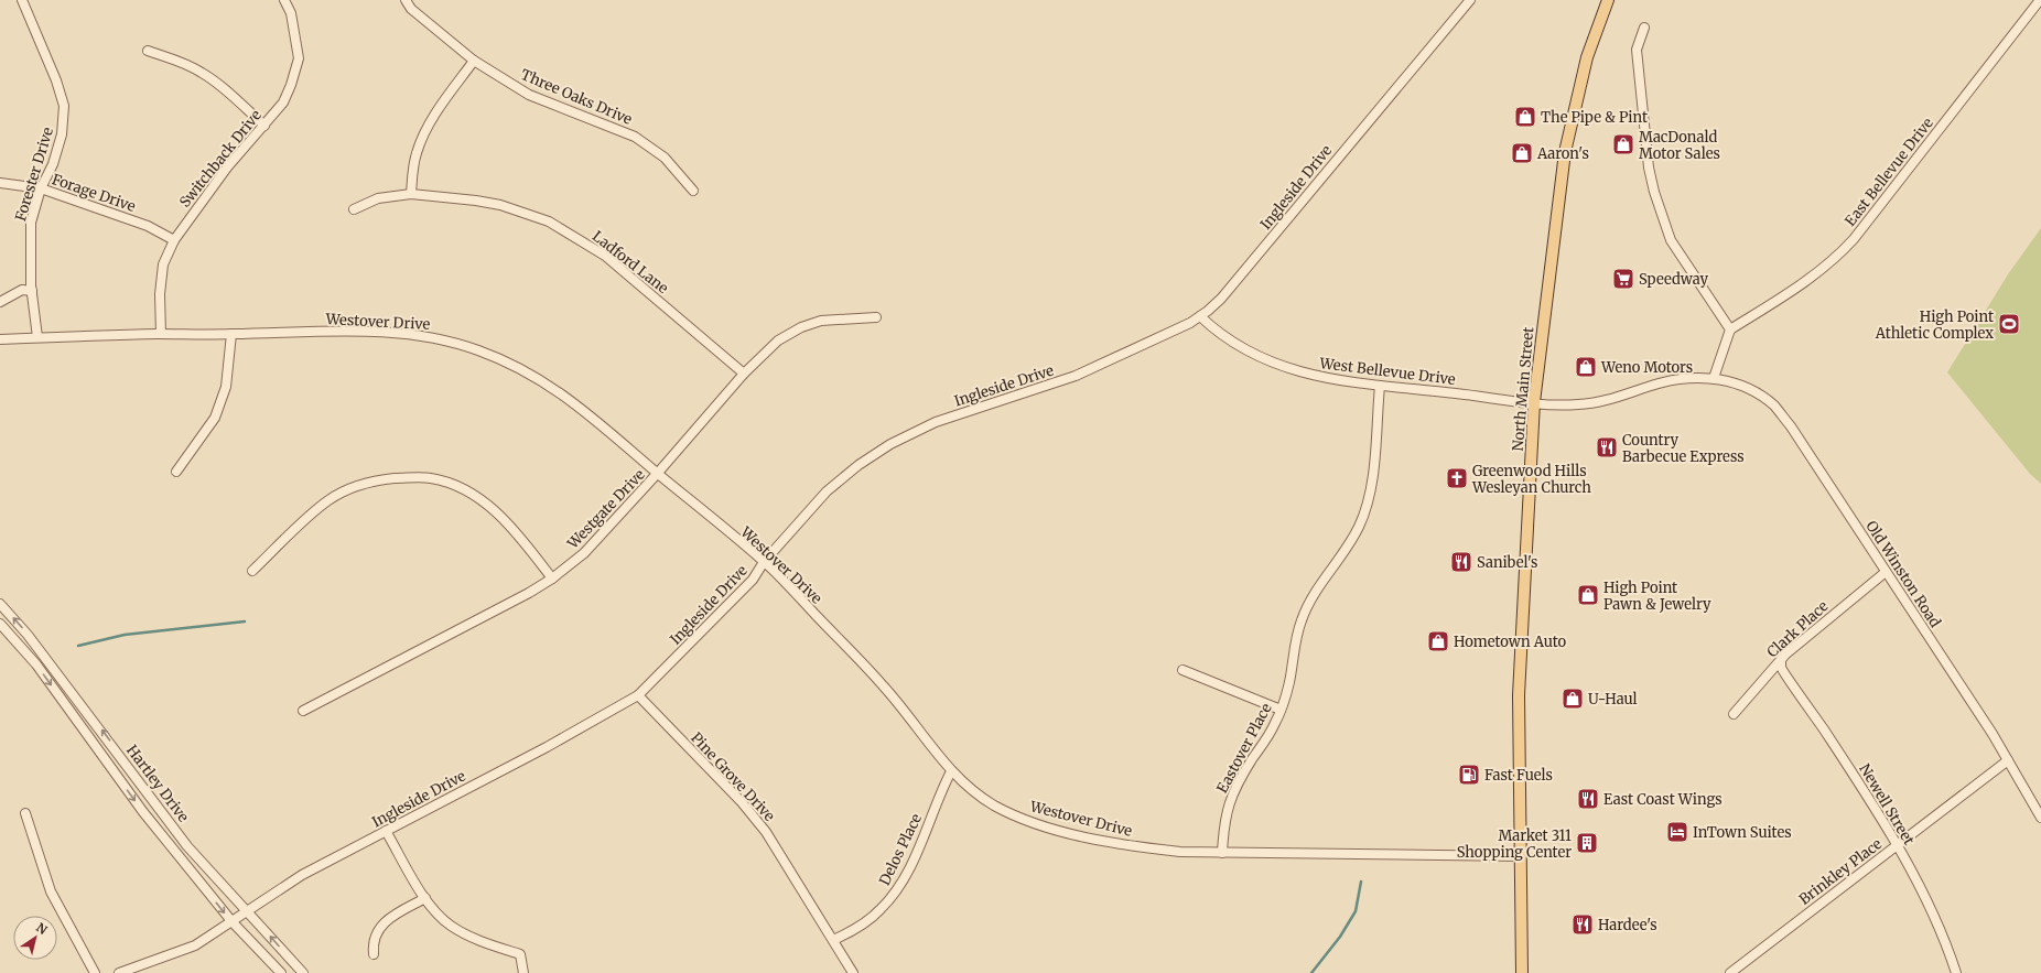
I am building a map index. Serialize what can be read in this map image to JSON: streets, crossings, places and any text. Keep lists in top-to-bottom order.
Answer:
{
  "streets": {
    "main road": ["North Main Street"],
    "street": [
      "Three Oaks Drive",
      "Switchback Drive",
      "East Bellevue Drive",
      "Forester Drive",
      "Ingleside Drive",
      "Forage Drive",
      "Ladford Lane",
      "Westover Drive",
      "West Bellevue Drive",
      "Westgate Drive",
      "Old Winston Road",
      "Clark Place",
      "Eastover Place",
      "Pine Grove Drive",
      "Hartley Drive",
      "Newell Street",
      "Delos Place",
      "Brinkley Place"
    ]
  },
  "crossings": [
    ["Switchback Drive", "Forage Drive"],
    ["Switchback Drive", "Westover Drive"],
    ["Forester Drive", "Forage Drive"],
    ["Forester Drive", "Westover Drive"],
    ["Ingleside Drive", "Westover Drive"],
    ["Ingleside Drive", "West Bellevue Drive"],
    ["Ingleside Drive", "Pine Grove Drive"],
    ["Ingleside Drive", "Hartley Drive"],
    ["Ladford Lane", "Westgate Drive"],
    ["Westover Drive", "North Main Street"],
    ["Westover Drive", "Westgate Drive"],
    ["Westover Drive", "Eastover Place"],
    ["Westover Drive", "Delos Place"],
    ["West Bellevue Drive", "North Main Street"],
    ["West Bellevue Drive", "Old Winston Road"],
    ["West Bellevue Drive", "Eastover Place"],
    ["North Main Street", "Old Winston Road"],
    ["Old Winston Road", "Clark Place"],
    ["Old Winston Road", "Brinkley Place"],
    ["Clark Place", "Newell Street"],
    ["Pine Grove Drive", "Delos Place"],
    ["Newell Street", "Brinkley Place"]
  ],
  "places": {
    "shop": [
      "The Pipe & Pint",
      "MacDonald Motor Sales",
      "Aaron's",
      "Weno Motors",
      "High Point Pawn & Jewelry",
      "Hometown Auto",
      "U-Haul"
    ],
    "supermarket": ["Speedway"],
    "sports": ["High Point Athletic Complex"],
    "restaurant": [
      "Country Barbecue Express",
      "Sanibel's",
      "East Coast Wings",
      "Hardee's"
    ],
    "church": ["Greenwood Hills Wesleyan Church"],
    "fuel station": ["Fast Fuels"],
    "hotel": ["InTown Suites"],
    "building": ["Market 311 Shopping Center"]
  },
  "north": "top right"
}
